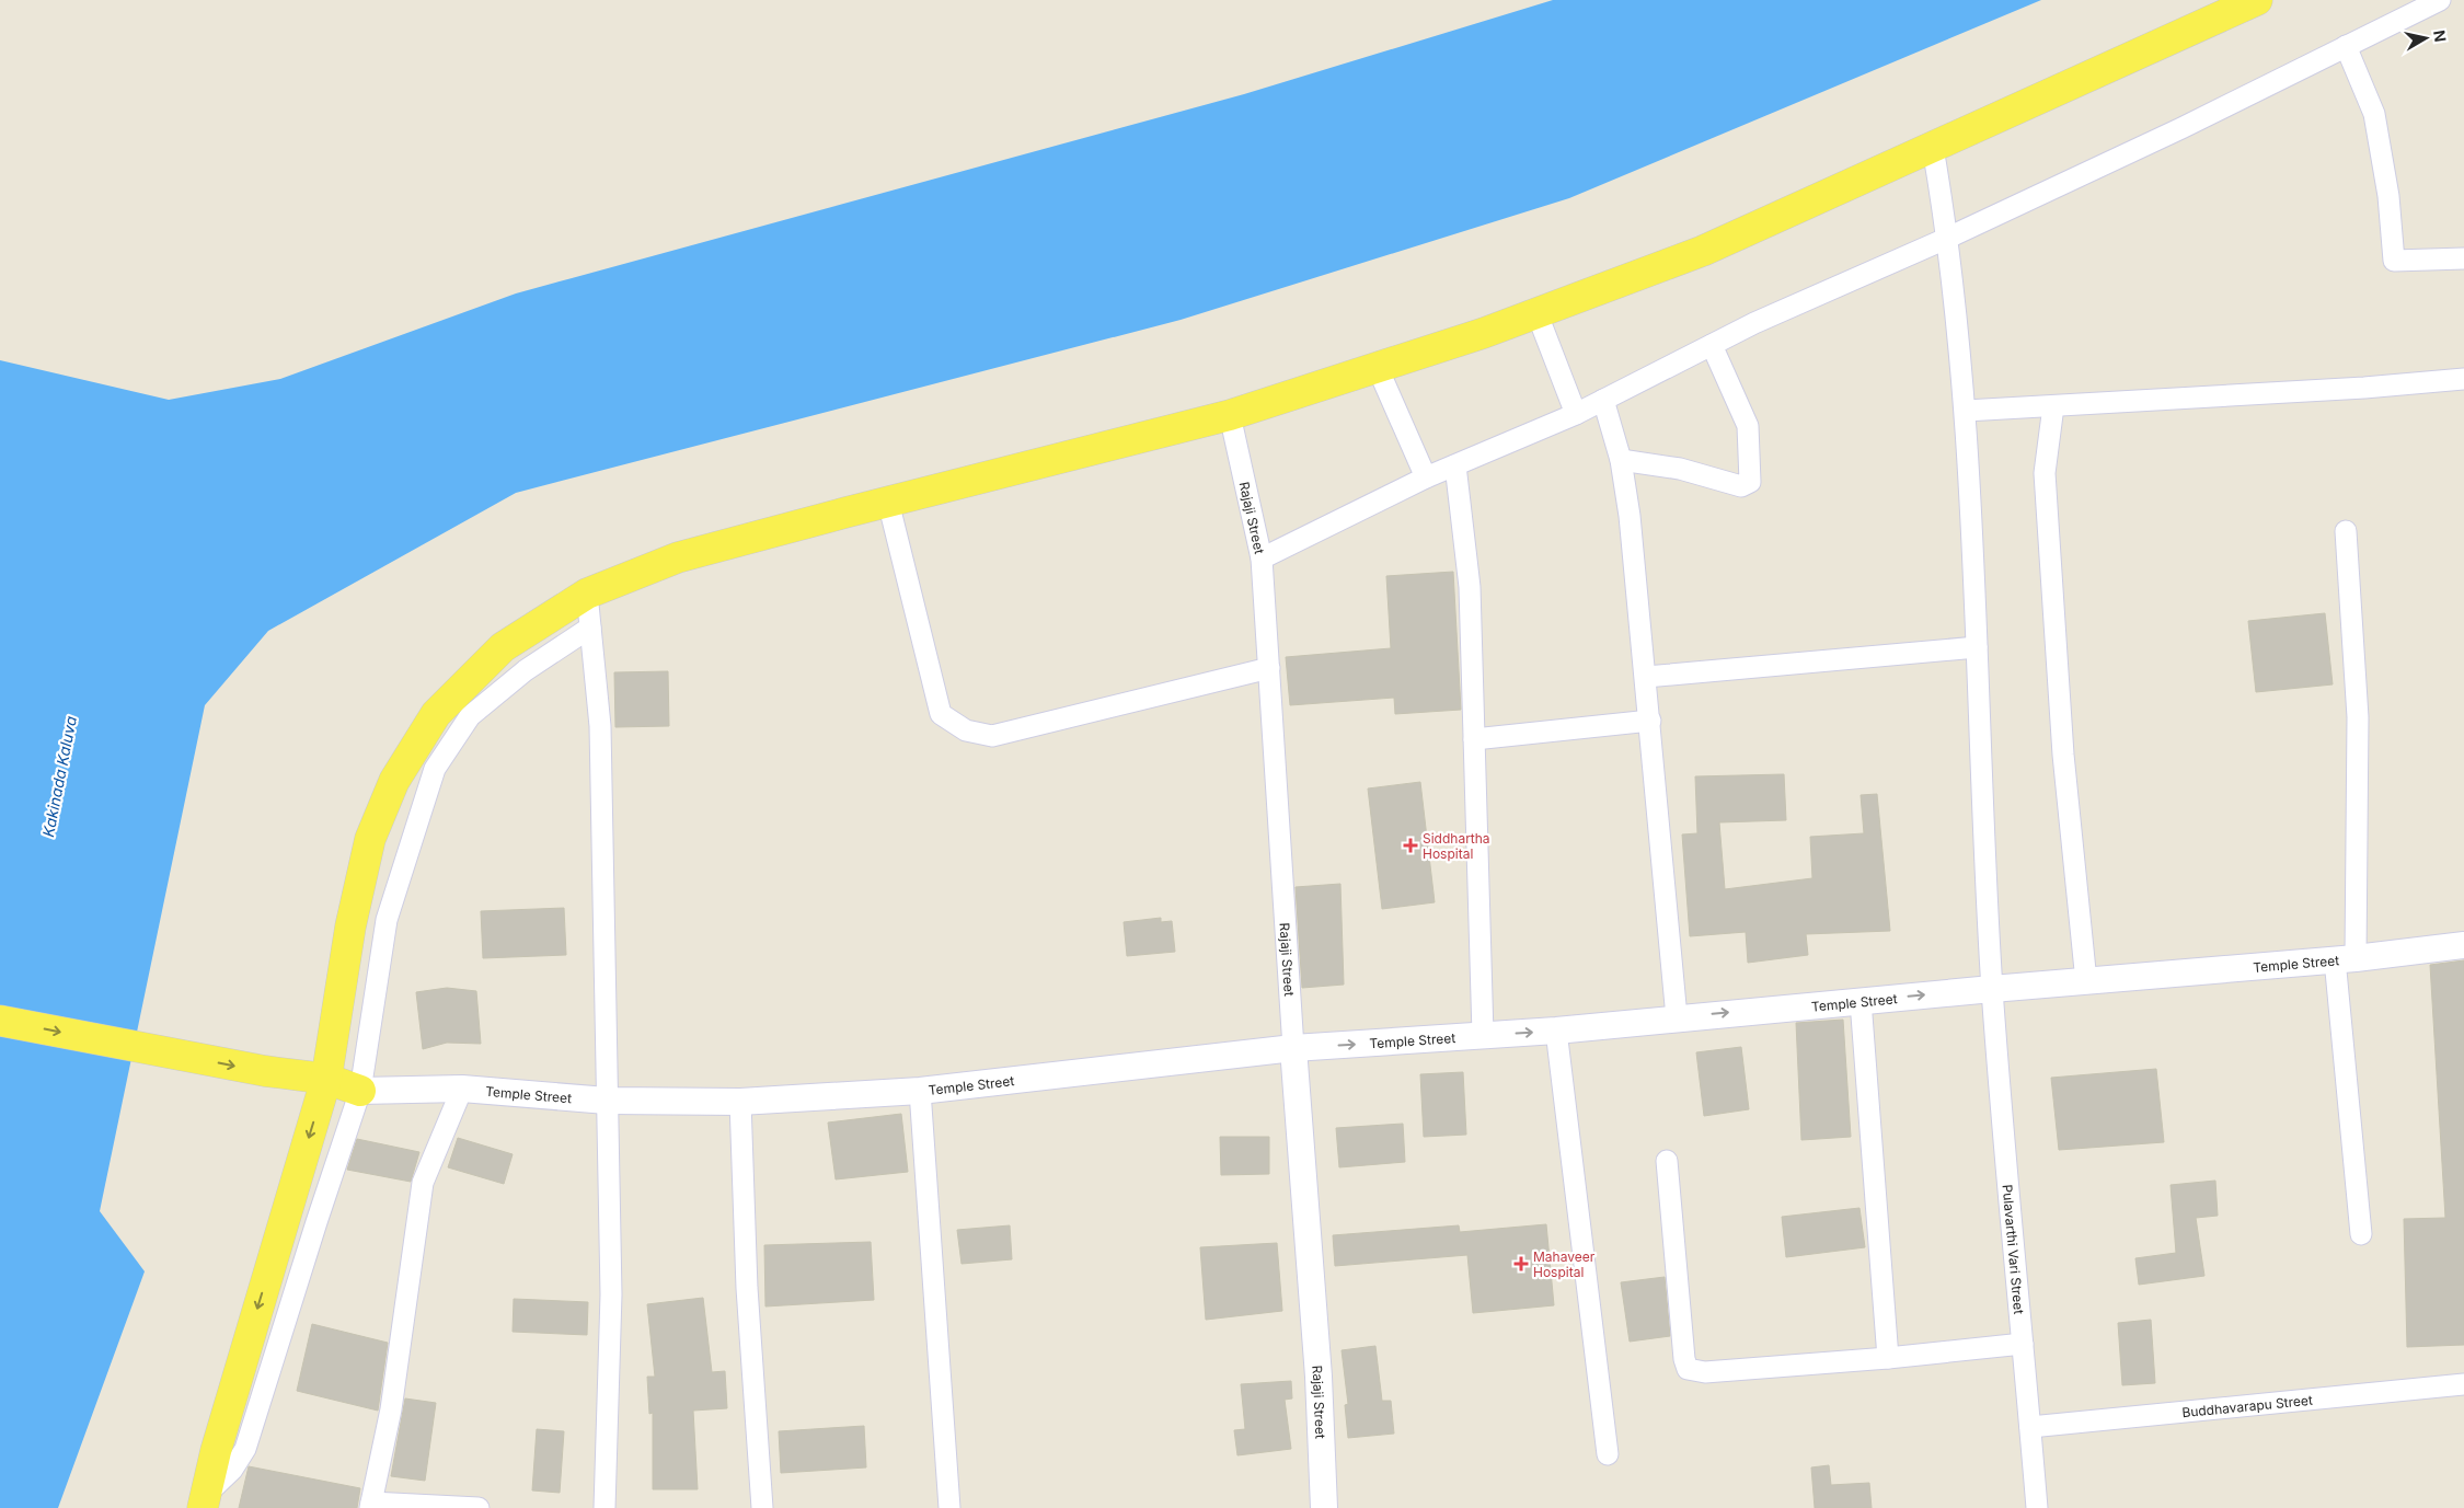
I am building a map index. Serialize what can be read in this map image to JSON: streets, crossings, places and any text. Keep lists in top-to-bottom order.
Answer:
{
  "streets": {
    "street": [
      "Rajaji Street",
      "Temple Street",
      "Pulavarthi Vari Street",
      "Buddhavarapu Street"
    ]
  },
  "crossings": [
    ["Rajaji Street", "Temple Street"],
    ["Temple Street", "Pulavarthi Vari Street"],
    ["Pulavarthi Vari Street", "Buddhavarapu Street"]
  ],
  "water": ["Kakinada Kaluva"],
  "places": {
    "health": ["Siddhartha Hospital", "Mahaveer Hospital"]
  },
  "north": "right"
}
